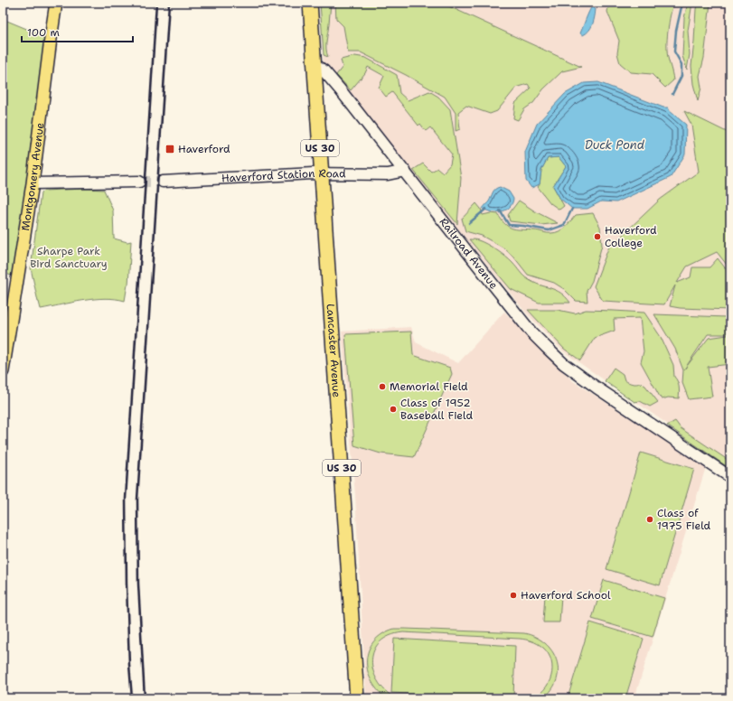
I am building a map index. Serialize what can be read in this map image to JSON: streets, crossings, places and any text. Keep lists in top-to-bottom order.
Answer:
{
  "streets": {
    "highway": ["US 30", "Lancaster Avenue"],
    "main road": ["Montgomery Avenue"],
    "street": ["Haverford Station Road", "Railroad Avenue"]
  },
  "crossings": [
    ["Haverford Station Road", "Railroad Avenue"],
    ["Haverford Station Road", "Lancaster Avenue"],
    ["Railroad Avenue", "Lancaster Avenue"]
  ],
  "water": ["Duck Pond"],
  "parks": ["Sharpe Park Bird Sanctuary"],
  "places": {
    "transit": ["Haverford"],
    "other": [
      "Haverford College",
      "Memorial Field",
      "Class of 1952 Baseball Field",
      "Class of 1975 Field",
      "Haverford School"
    ]
  },
  "scale_bar": "100 m"
}
